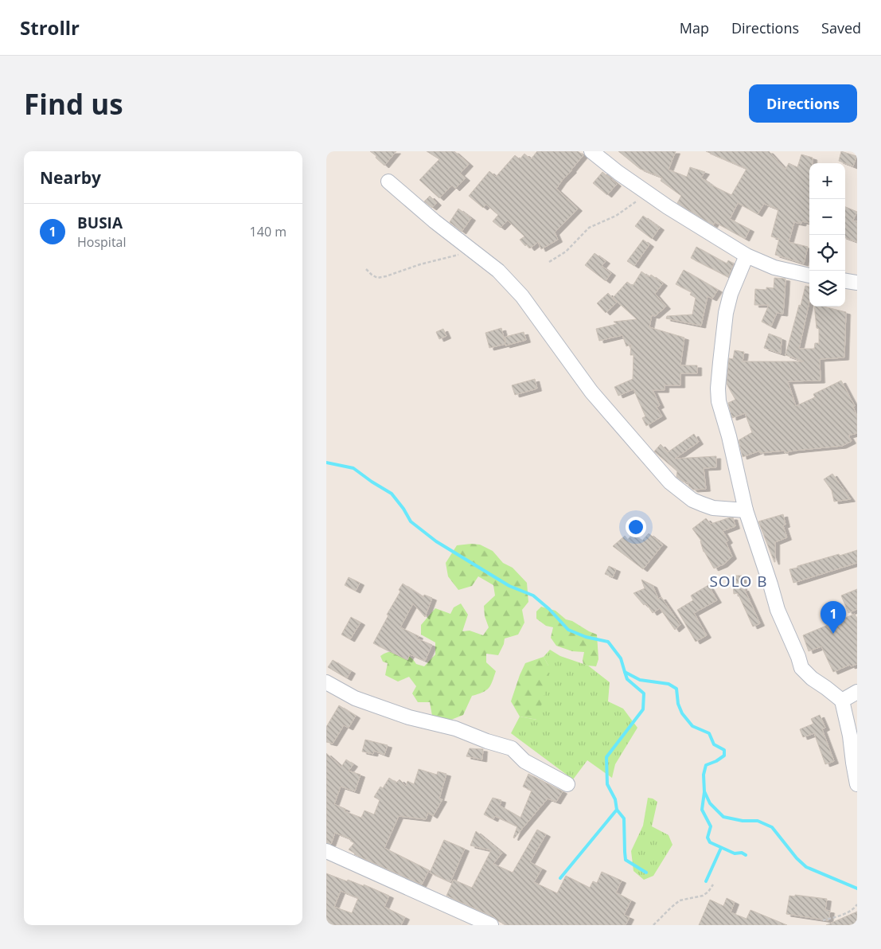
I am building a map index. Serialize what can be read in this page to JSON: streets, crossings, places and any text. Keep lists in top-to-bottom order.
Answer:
{
  "districts": ["SOLO B"],
  "page": {
    "header": "Strollr",
    "nav": ["Map", "Directions", "Saved"],
    "buttons": "Directions",
    "title": "Find us",
    "heading": "Nearby",
    "map_buttons": ["+", "−"],
    "list": [
      {
        "mark": "1",
        "name": "BUSIA",
        "note": "Hospital",
        "value": "140 m"
      }
    ],
    "pins": "1"
  }
}
